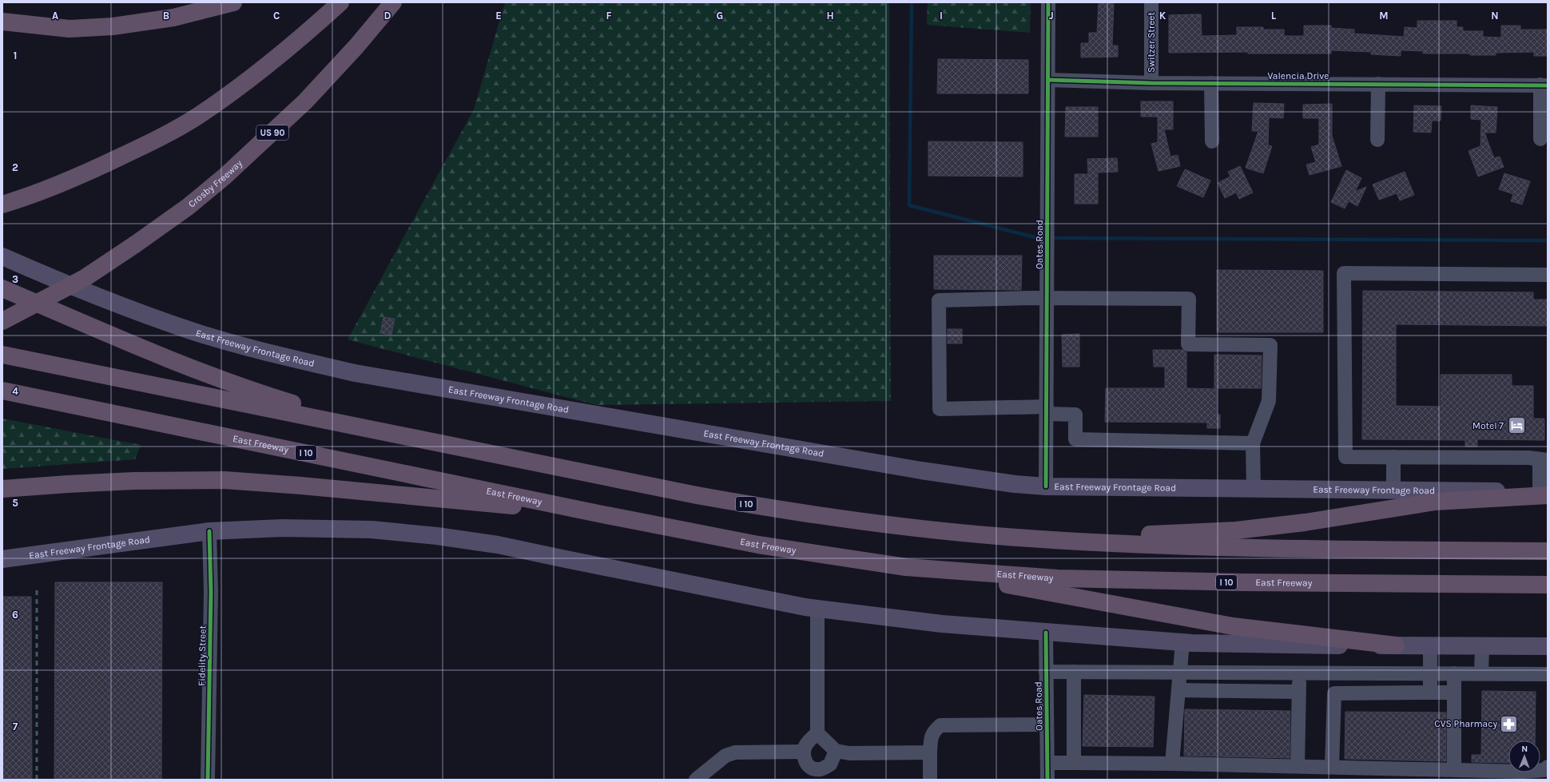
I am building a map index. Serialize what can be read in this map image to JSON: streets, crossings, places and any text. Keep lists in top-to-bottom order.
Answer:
{
  "streets": {
    "highway": [
      "US 90",
      "Crosby Freeway",
      "East Freeway",
      "I 10"
    ],
    "main road": ["East Freeway Frontage Road"],
    "street": [
      "Switzer Street",
      "Valencia Drive",
      "Oates Road",
      "Fidelity Street"
    ]
  },
  "crossings": [
    ["Switzer Street", "Valencia Drive"],
    ["Valencia Drive", "Oates Road"],
    ["Oates Road", "East Freeway Frontage Road"],
    ["East Freeway Frontage Road", "Fidelity Street"]
  ],
  "places": {
    "hotel": ["Motel 7"],
    "pharmacy": ["CVS Pharmacy"]
  },
  "north": "top",
  "grid": {
    "columns": [
      "A",
      "B",
      "C",
      "D",
      "E",
      "F",
      "G",
      "H",
      "I",
      "J",
      "K",
      "L",
      "M",
      "N"
    ],
    "rows": [
      "1",
      "2",
      "3",
      "4",
      "5",
      "6",
      "7"
    ]
  }
}
